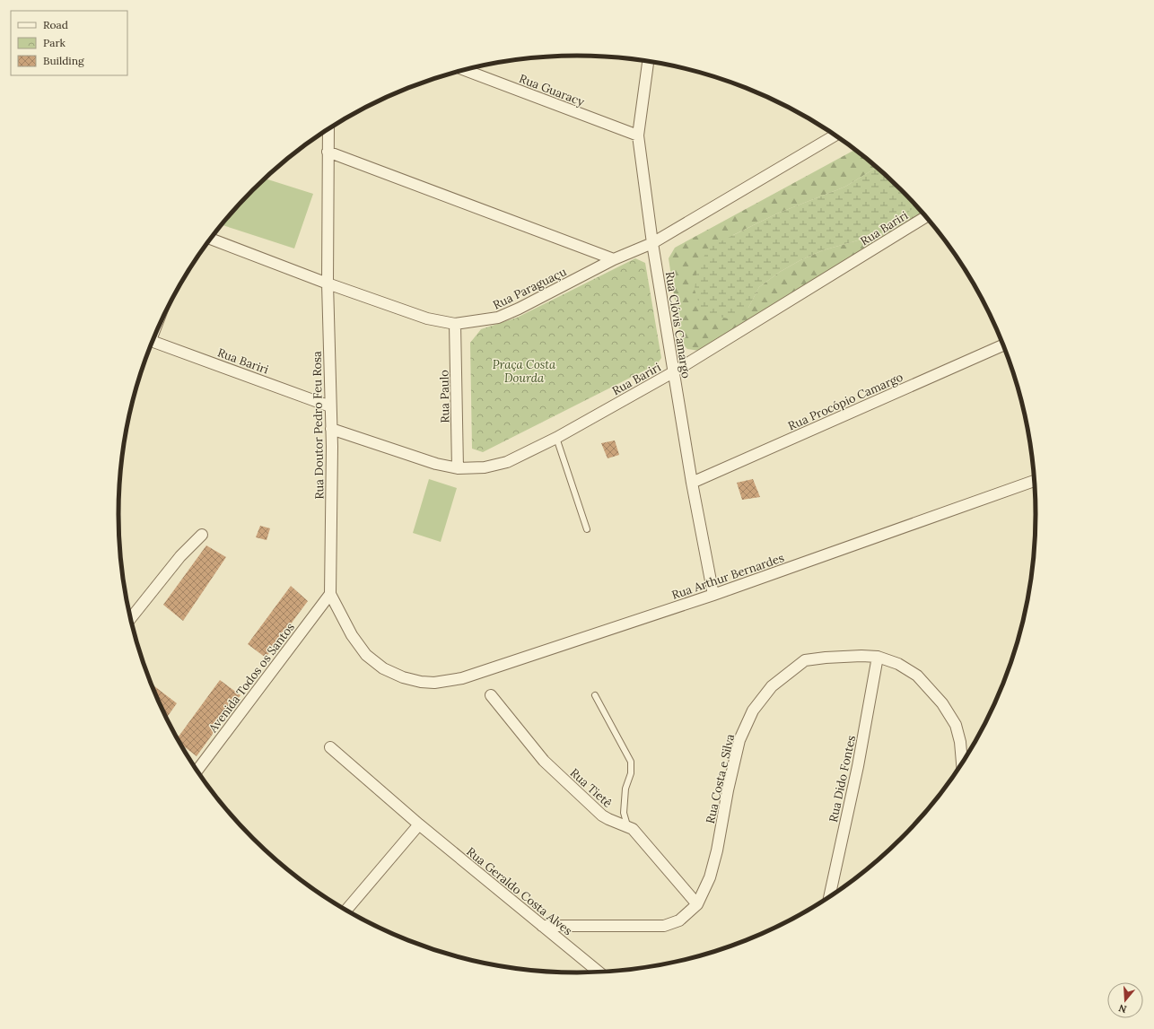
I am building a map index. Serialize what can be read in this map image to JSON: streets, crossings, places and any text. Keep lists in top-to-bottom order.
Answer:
{
  "streets": {
    "street": [
      "Rua Guaracy",
      "Rua Bariri",
      "Rua Paraguaçu",
      "Rua Clóvis Camargo",
      "Rua Paulo",
      "Rua Procópio Camargo",
      "Rua Doutor Pedro Feu Rosa",
      "Rua Arthur Bernardes",
      "Avenida Todos os Santos",
      "Rua Costa e Silva",
      "Rua Dido Fontes",
      "Rua Tietê",
      "Rua Geraldo Costa Alves"
    ]
  },
  "crossings": [
    ["Rua Guaracy", "Rua Clóvis Camargo"],
    ["Rua Bariri", "Rua Clóvis Camargo"],
    ["Rua Bariri", "Rua Paulo"],
    ["Rua Bariri", "Rua Doutor Pedro Feu Rosa"],
    ["Rua Paraguaçu", "Rua Clóvis Camargo"],
    ["Rua Paraguaçu", "Rua Paulo"],
    ["Rua Paraguaçu", "Rua Doutor Pedro Feu Rosa"],
    ["Rua Clóvis Camargo", "Rua Procópio Camargo"],
    ["Rua Clóvis Camargo", "Rua Arthur Bernardes"],
    ["Rua Doutor Pedro Feu Rosa", "Rua Arthur Bernardes"],
    ["Rua Doutor Pedro Feu Rosa", "Avenida Todos os Santos"],
    ["Rua Costa e Silva", "Rua Dido Fontes"],
    ["Rua Costa e Silva", "Rua Tietê"],
    ["Rua Costa e Silva", "Rua Geraldo Costa Alves"]
  ],
  "parks": ["Praça Costa Dourda"],
  "legend": ["Road", "Park", "Building"],
  "north": "bottom"
}
